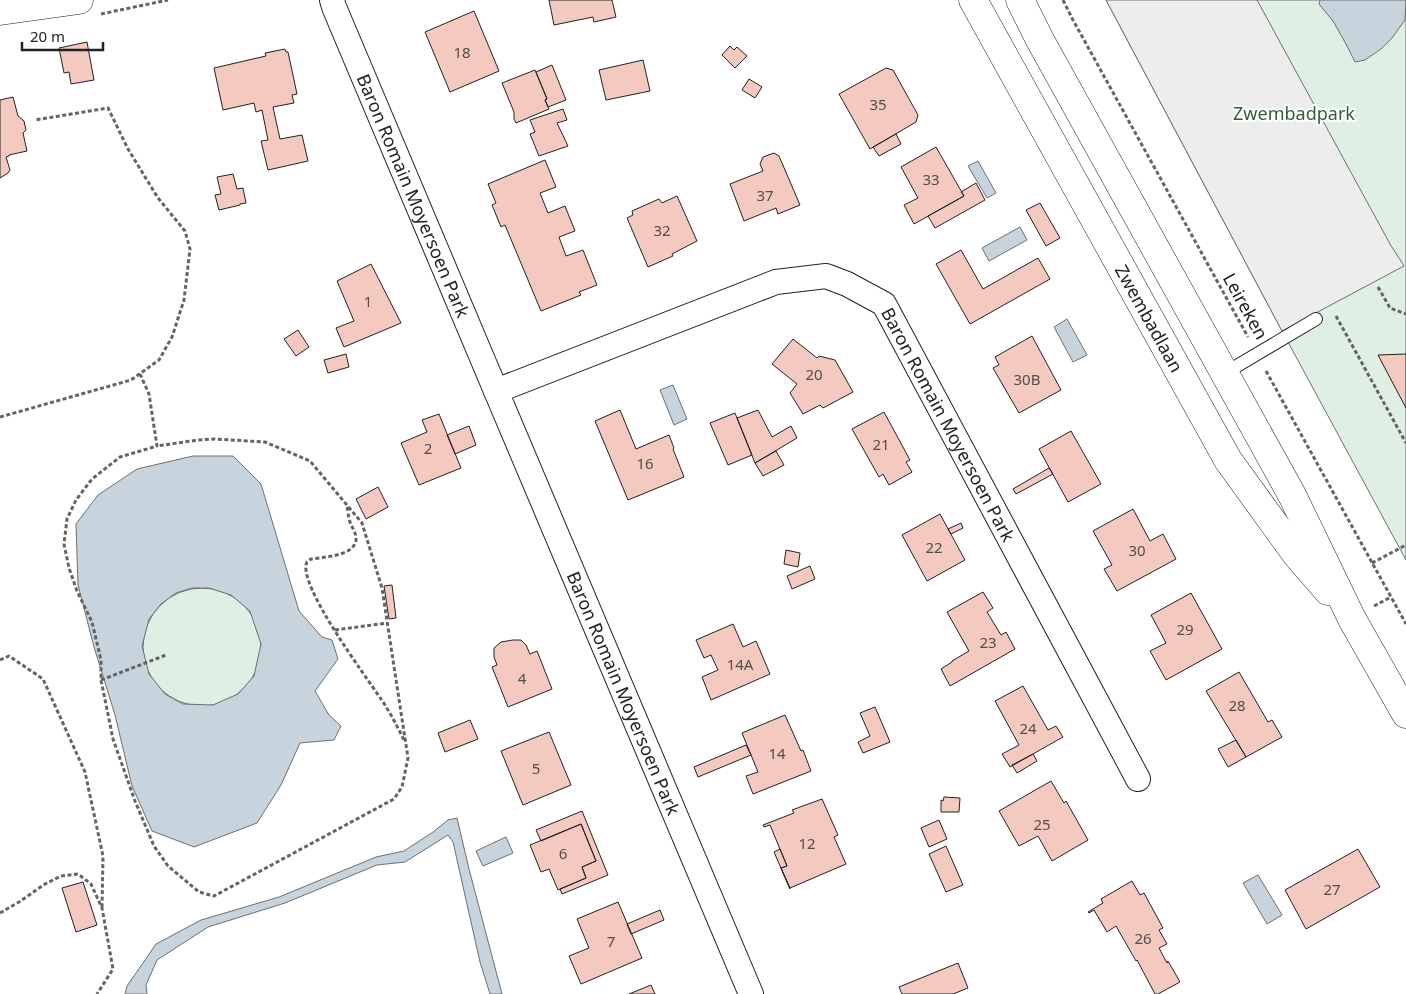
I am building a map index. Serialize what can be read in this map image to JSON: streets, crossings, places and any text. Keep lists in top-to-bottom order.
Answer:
{
  "streets": {
    "street": ["Baron Romain Moyersoen Park", "Zwembadlaan"],
    "path": ["Leireken"]
  },
  "parks": ["Zwembadpark"],
  "house_numbers": [
    "18",
    "35",
    "33",
    "37",
    "32",
    "1",
    "20",
    "30B",
    "21",
    "2",
    "16",
    "22",
    "30",
    "29",
    "23",
    "14A",
    "4",
    "28",
    "24",
    "14",
    "5",
    "25",
    "12",
    "6",
    "27",
    "26",
    "7"
  ],
  "scale_bar": "20 m"
}
